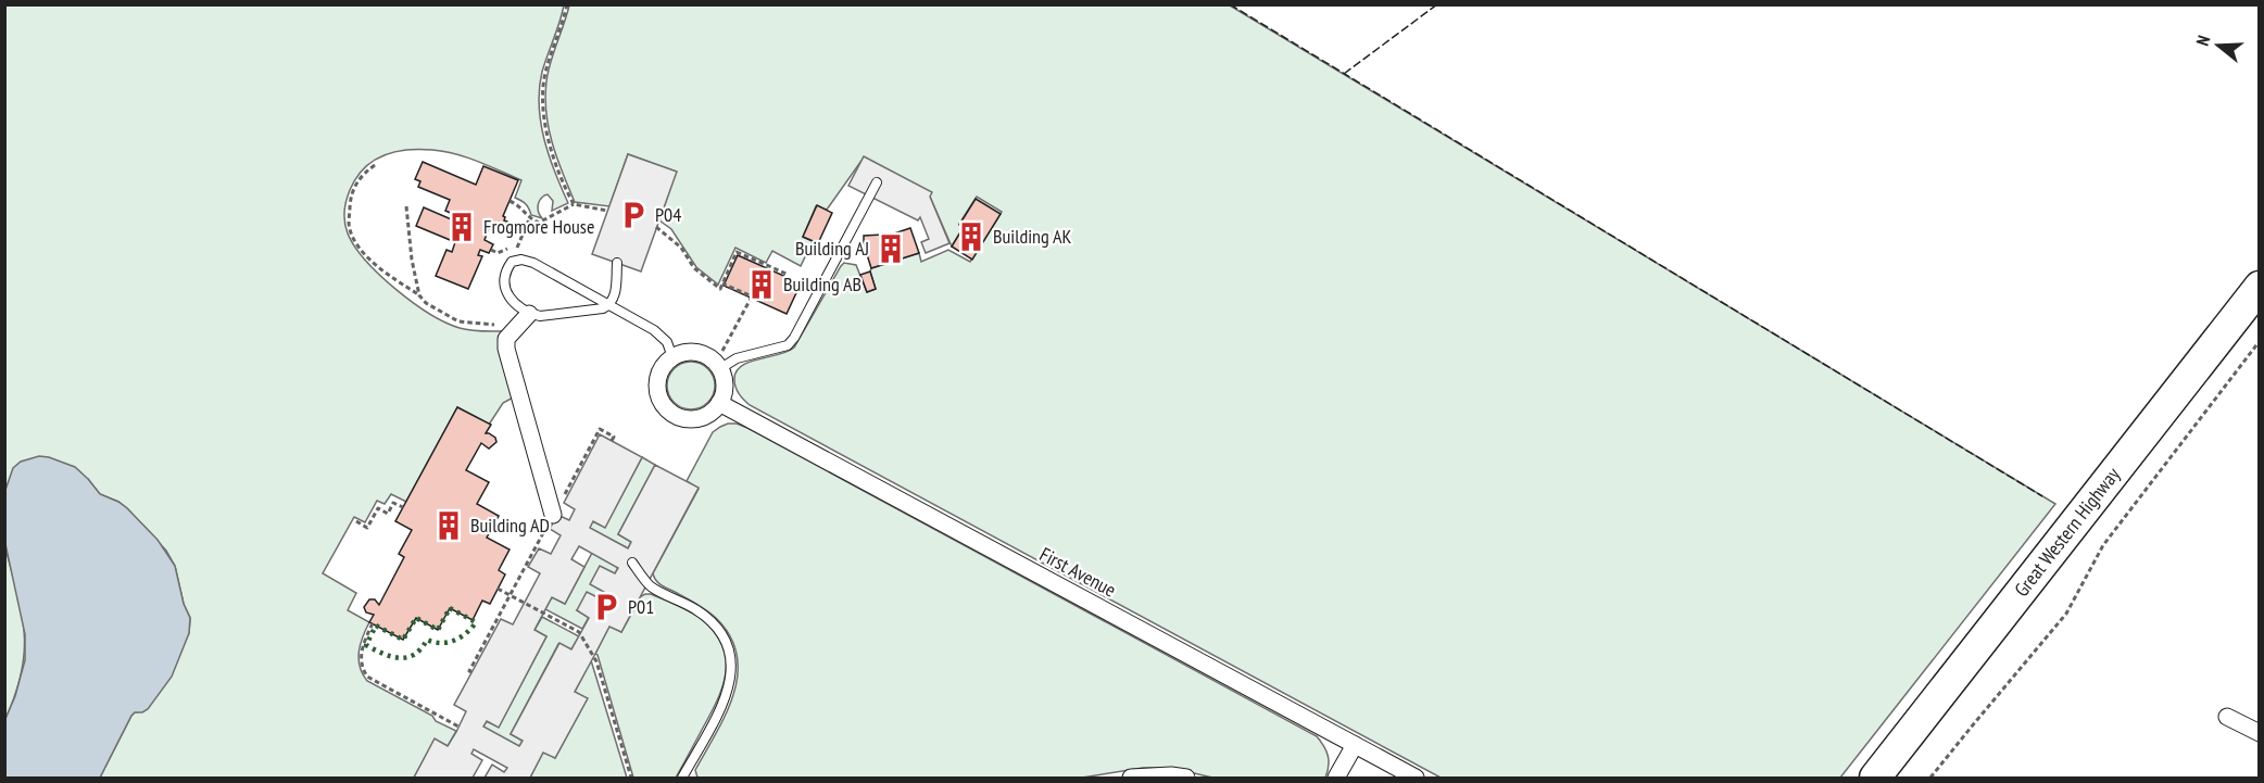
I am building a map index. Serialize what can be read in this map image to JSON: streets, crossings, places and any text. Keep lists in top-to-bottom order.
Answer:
{
  "streets": {
    "highway": ["Great Western Highway"],
    "street": ["First Avenue"]
  },
  "places": {
    "parking": ["P04", "P01"],
    "building": [
      "Frogmore House",
      "Building AK",
      "Building AJ",
      "Building AB",
      "Building AD"
    ]
  },
  "north": "left"
}
